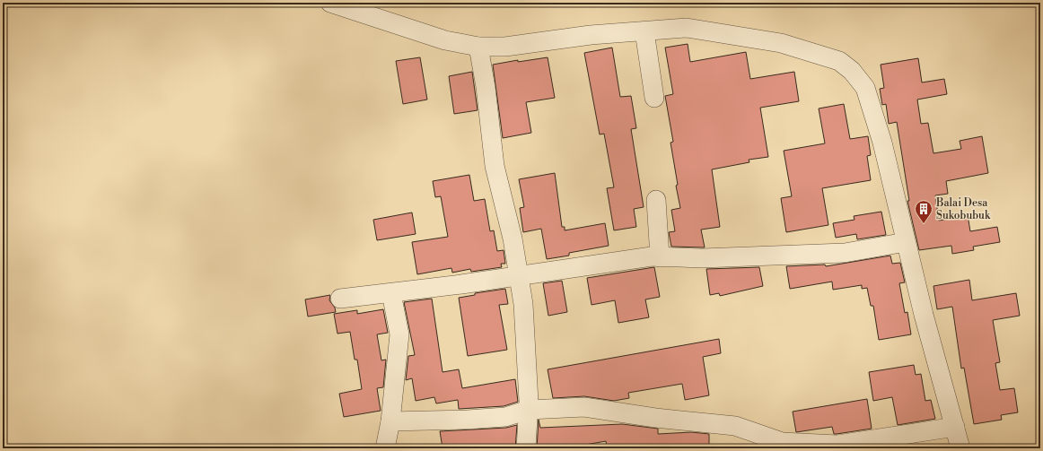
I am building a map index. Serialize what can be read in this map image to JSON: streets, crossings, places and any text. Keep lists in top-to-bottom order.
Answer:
{
  "places": {
    "building": ["Balai Desa Sukobubuk"]
  }
}
